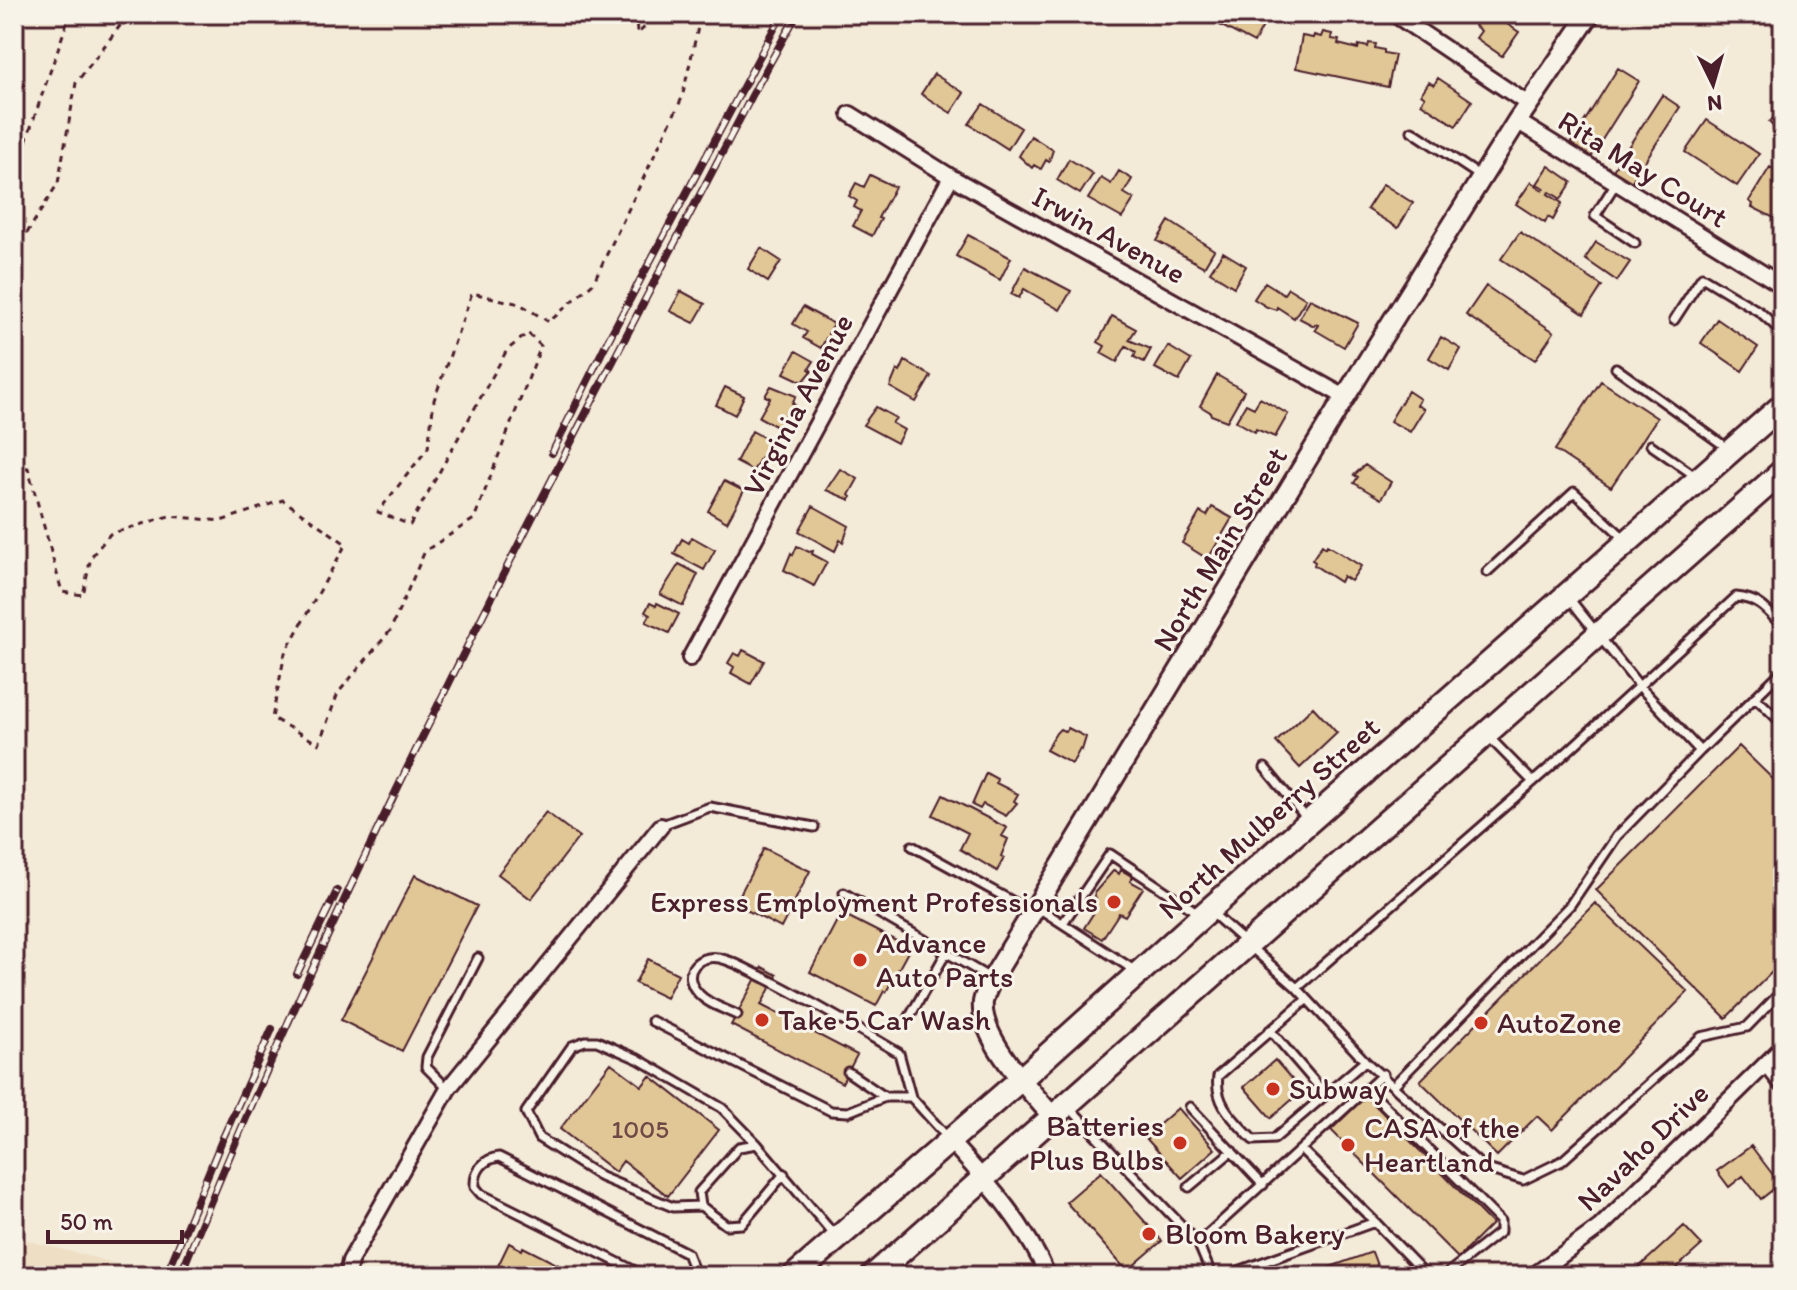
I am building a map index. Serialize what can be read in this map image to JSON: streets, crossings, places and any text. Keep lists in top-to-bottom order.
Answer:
{
  "streets": {
    "main road": ["North Mulberry Street"],
    "street": [
      "Rita May Court",
      "Irwin Avenue",
      "Virginia Avenue",
      "North Main Street",
      "Navaho Drive"
    ]
  },
  "crossings": [
    ["Rita May Court", "North Main Street"],
    ["Irwin Avenue", "Virginia Avenue"],
    ["Irwin Avenue", "North Main Street"],
    ["North Main Street", "North Mulberry Street"]
  ],
  "places": [
    "Express Employment Professionals",
    "Advance Auto Parts",
    "Take 5 Car Wash",
    "AutoZone",
    "Subway",
    "Batteries Plus Bulbs",
    "CASA of the Heartland",
    "Bloom Bakery"
  ],
  "house_numbers": ["1005"],
  "scale_bar": "50 m",
  "north": "bottom"
}
